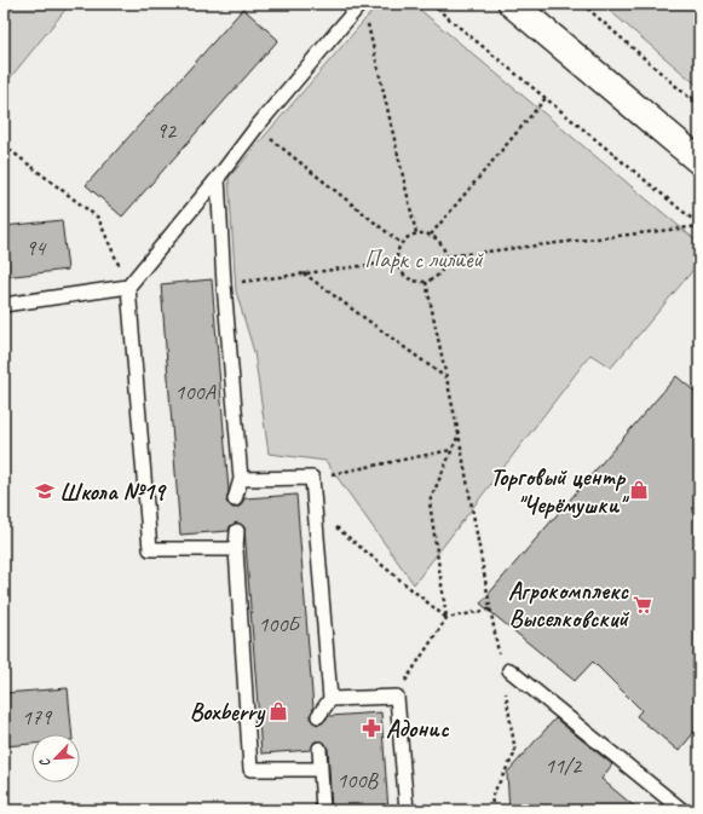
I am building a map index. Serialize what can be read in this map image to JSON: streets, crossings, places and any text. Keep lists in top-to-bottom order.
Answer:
{
  "parks": ["Парк с лилией"],
  "places": {
    "shop": ["Торговый центр \"Черёмушки\"", "Boxberry"],
    "school or university": ["Школа №19"],
    "supermarket": ["Агрокомплекс Выселковский"],
    "pharmacy": ["Адонис"]
  },
  "house_numbers": [
    "92",
    "94",
    "100А",
    "100Б",
    "179",
    "11/2",
    "100В"
  ],
  "north": "bottom left"
}
